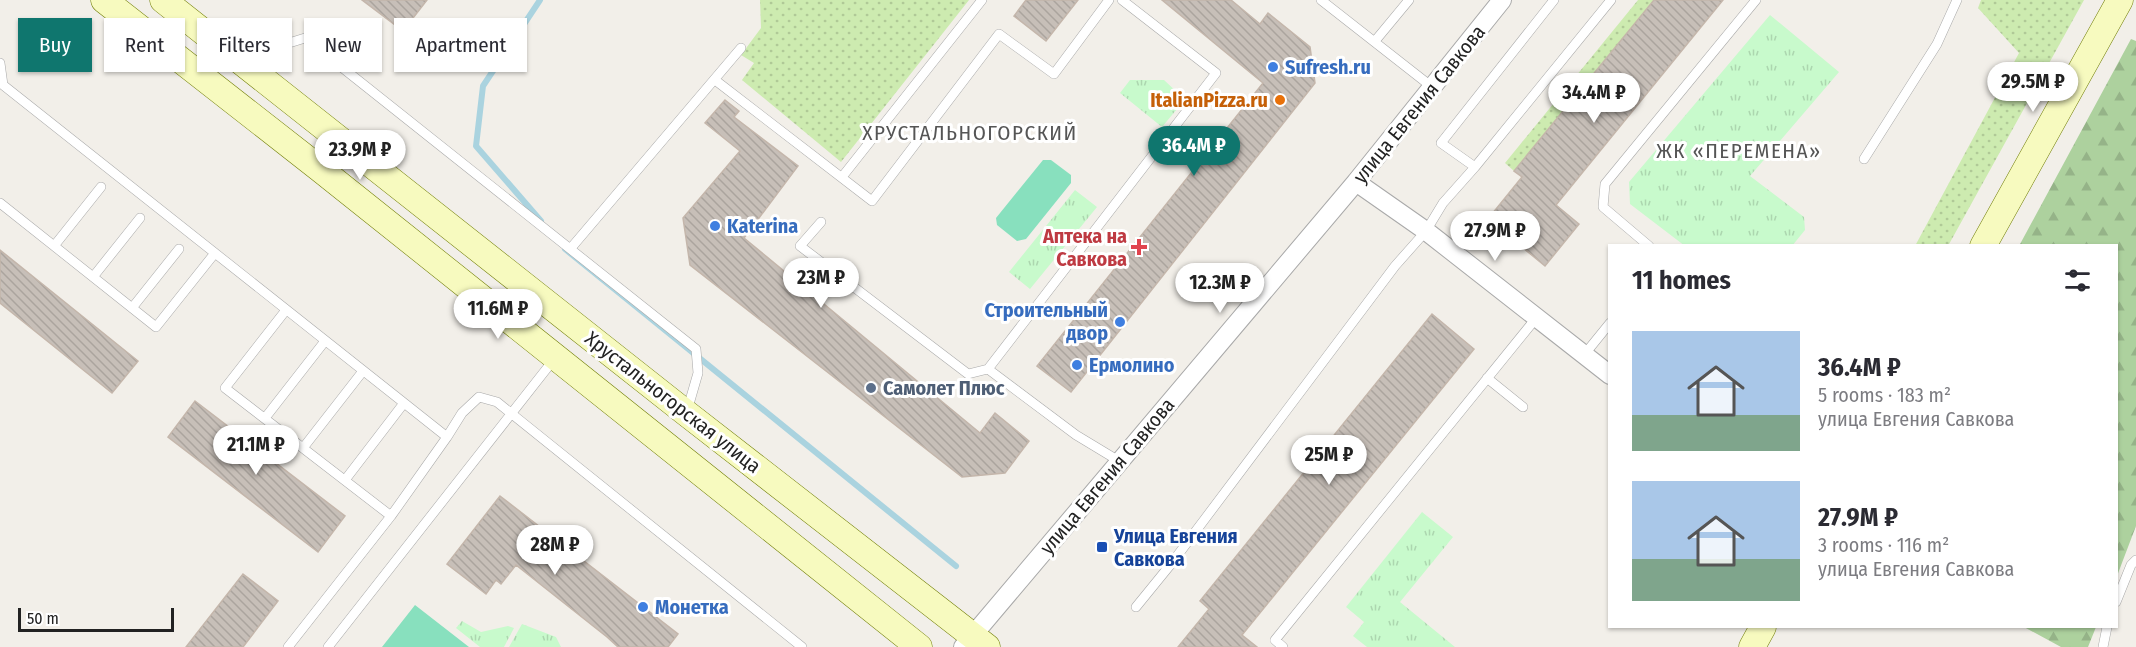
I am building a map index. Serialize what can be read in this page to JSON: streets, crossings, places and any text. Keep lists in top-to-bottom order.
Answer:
{
  "streets": {
    "street": ["улица Евгения Савкова", "Хрустальногорская улица"]
  },
  "crossings": [
    ["улица Евгения Савкова", "Хрустальногорская улица"]
  ],
  "districts": ["ХРУСТАЛЬНОГОРСКИЙ", "ЖК «ПЕРЕМЕНА»"],
  "places": {
    "other": [
      "Sufresh.ru",
      "ItalianPizza.ru",
      "Katerina",
      "Строительный двор",
      "Ермолино",
      "Самолет Плюс",
      "Монетка"
    ],
    "health": ["Аптека на Савкова"],
    "transit": ["Улица Евгения Савкова"]
  },
  "scale_bar": "50 m",
  "page": {
    "chip": [
      "Buy",
      "Rent",
      "Filters",
      "New",
      "Apartment"
    ],
    "price": [
      "29.5M ₽",
      "34.4M ₽",
      "36.4M ₽",
      "23.9M ₽",
      "27.9M ₽",
      "23M ₽",
      "12.3M ₽",
      "11.6M ₽",
      "21.1M ₽",
      "25M ₽",
      "28M ₽"
    ],
    "heading": "11 homes",
    "list": [
      {
        "name": "36.4M ₽",
        "note": "5 rooms · 183 m² · улица Евгения Савкова"
      },
      {
        "name": "27.9M ₽",
        "note": "3 rooms · 116 m² · улица Евгения Савкова"
      }
    ],
    "scale": "50 m"
  }
}
